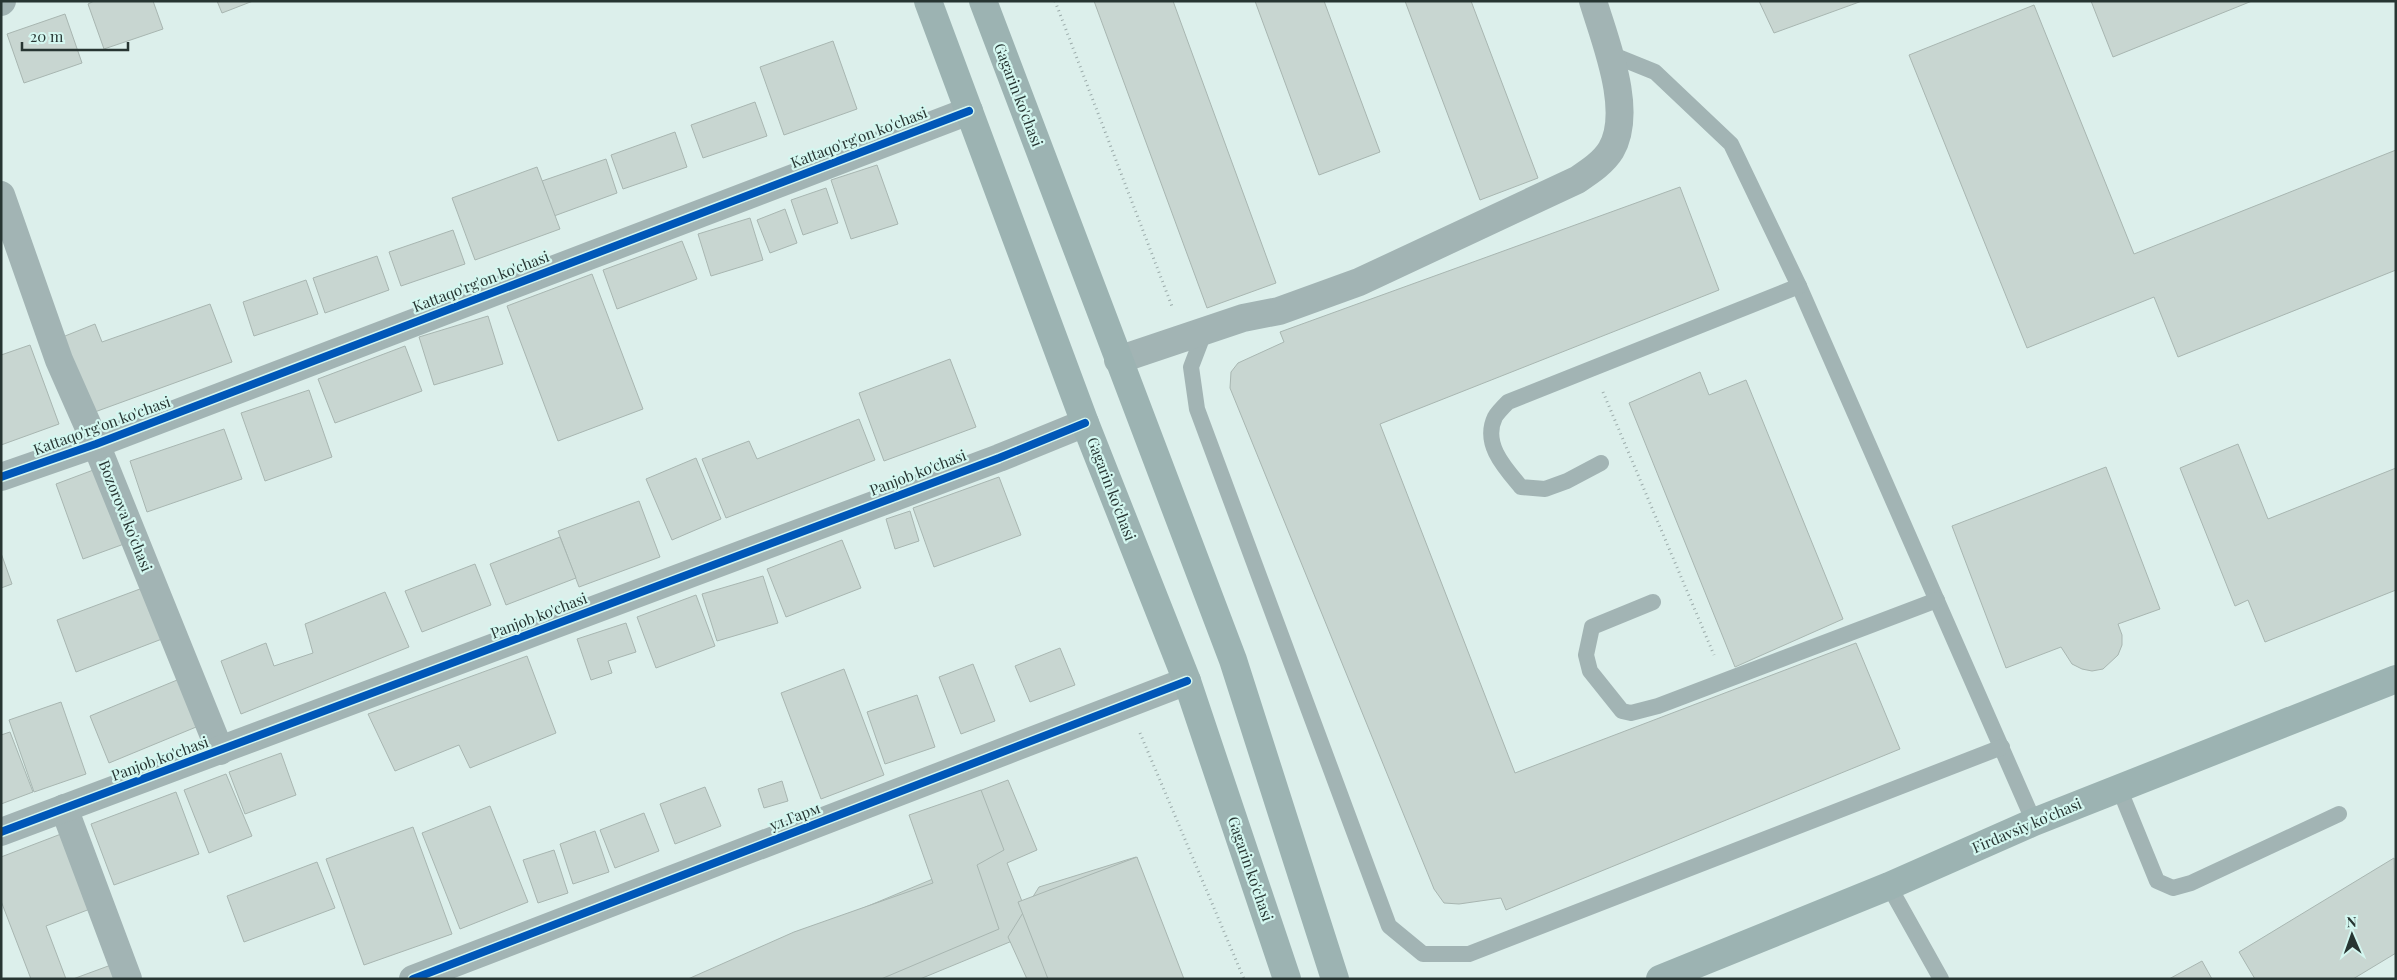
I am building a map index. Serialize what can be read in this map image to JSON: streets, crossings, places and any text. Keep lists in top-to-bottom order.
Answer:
{
  "streets": {
    "main road": ["Gagarin ko'chasi", "Firdavsiy ko'chasi"],
    "street": [
      "Kattaqo'rg'on ko'chasi",
      "Panjob ko'chasi",
      "Bozorova ko'chasi",
      "ул.Гарм"
    ]
  },
  "crossings": [
    ["Gagarin ko'chasi", "Kattaqo'rg'on ko'chasi"],
    ["Gagarin ko'chasi", "Panjob ko'chasi"],
    ["Gagarin ko'chasi", "ул.Гарм"],
    ["Kattaqo'rg'on ko'chasi", "Bozorova ko'chasi"],
    ["Panjob ko'chasi", "Bozorova ko'chasi"]
  ],
  "scale_bar": "20 m",
  "north": "top"
}
